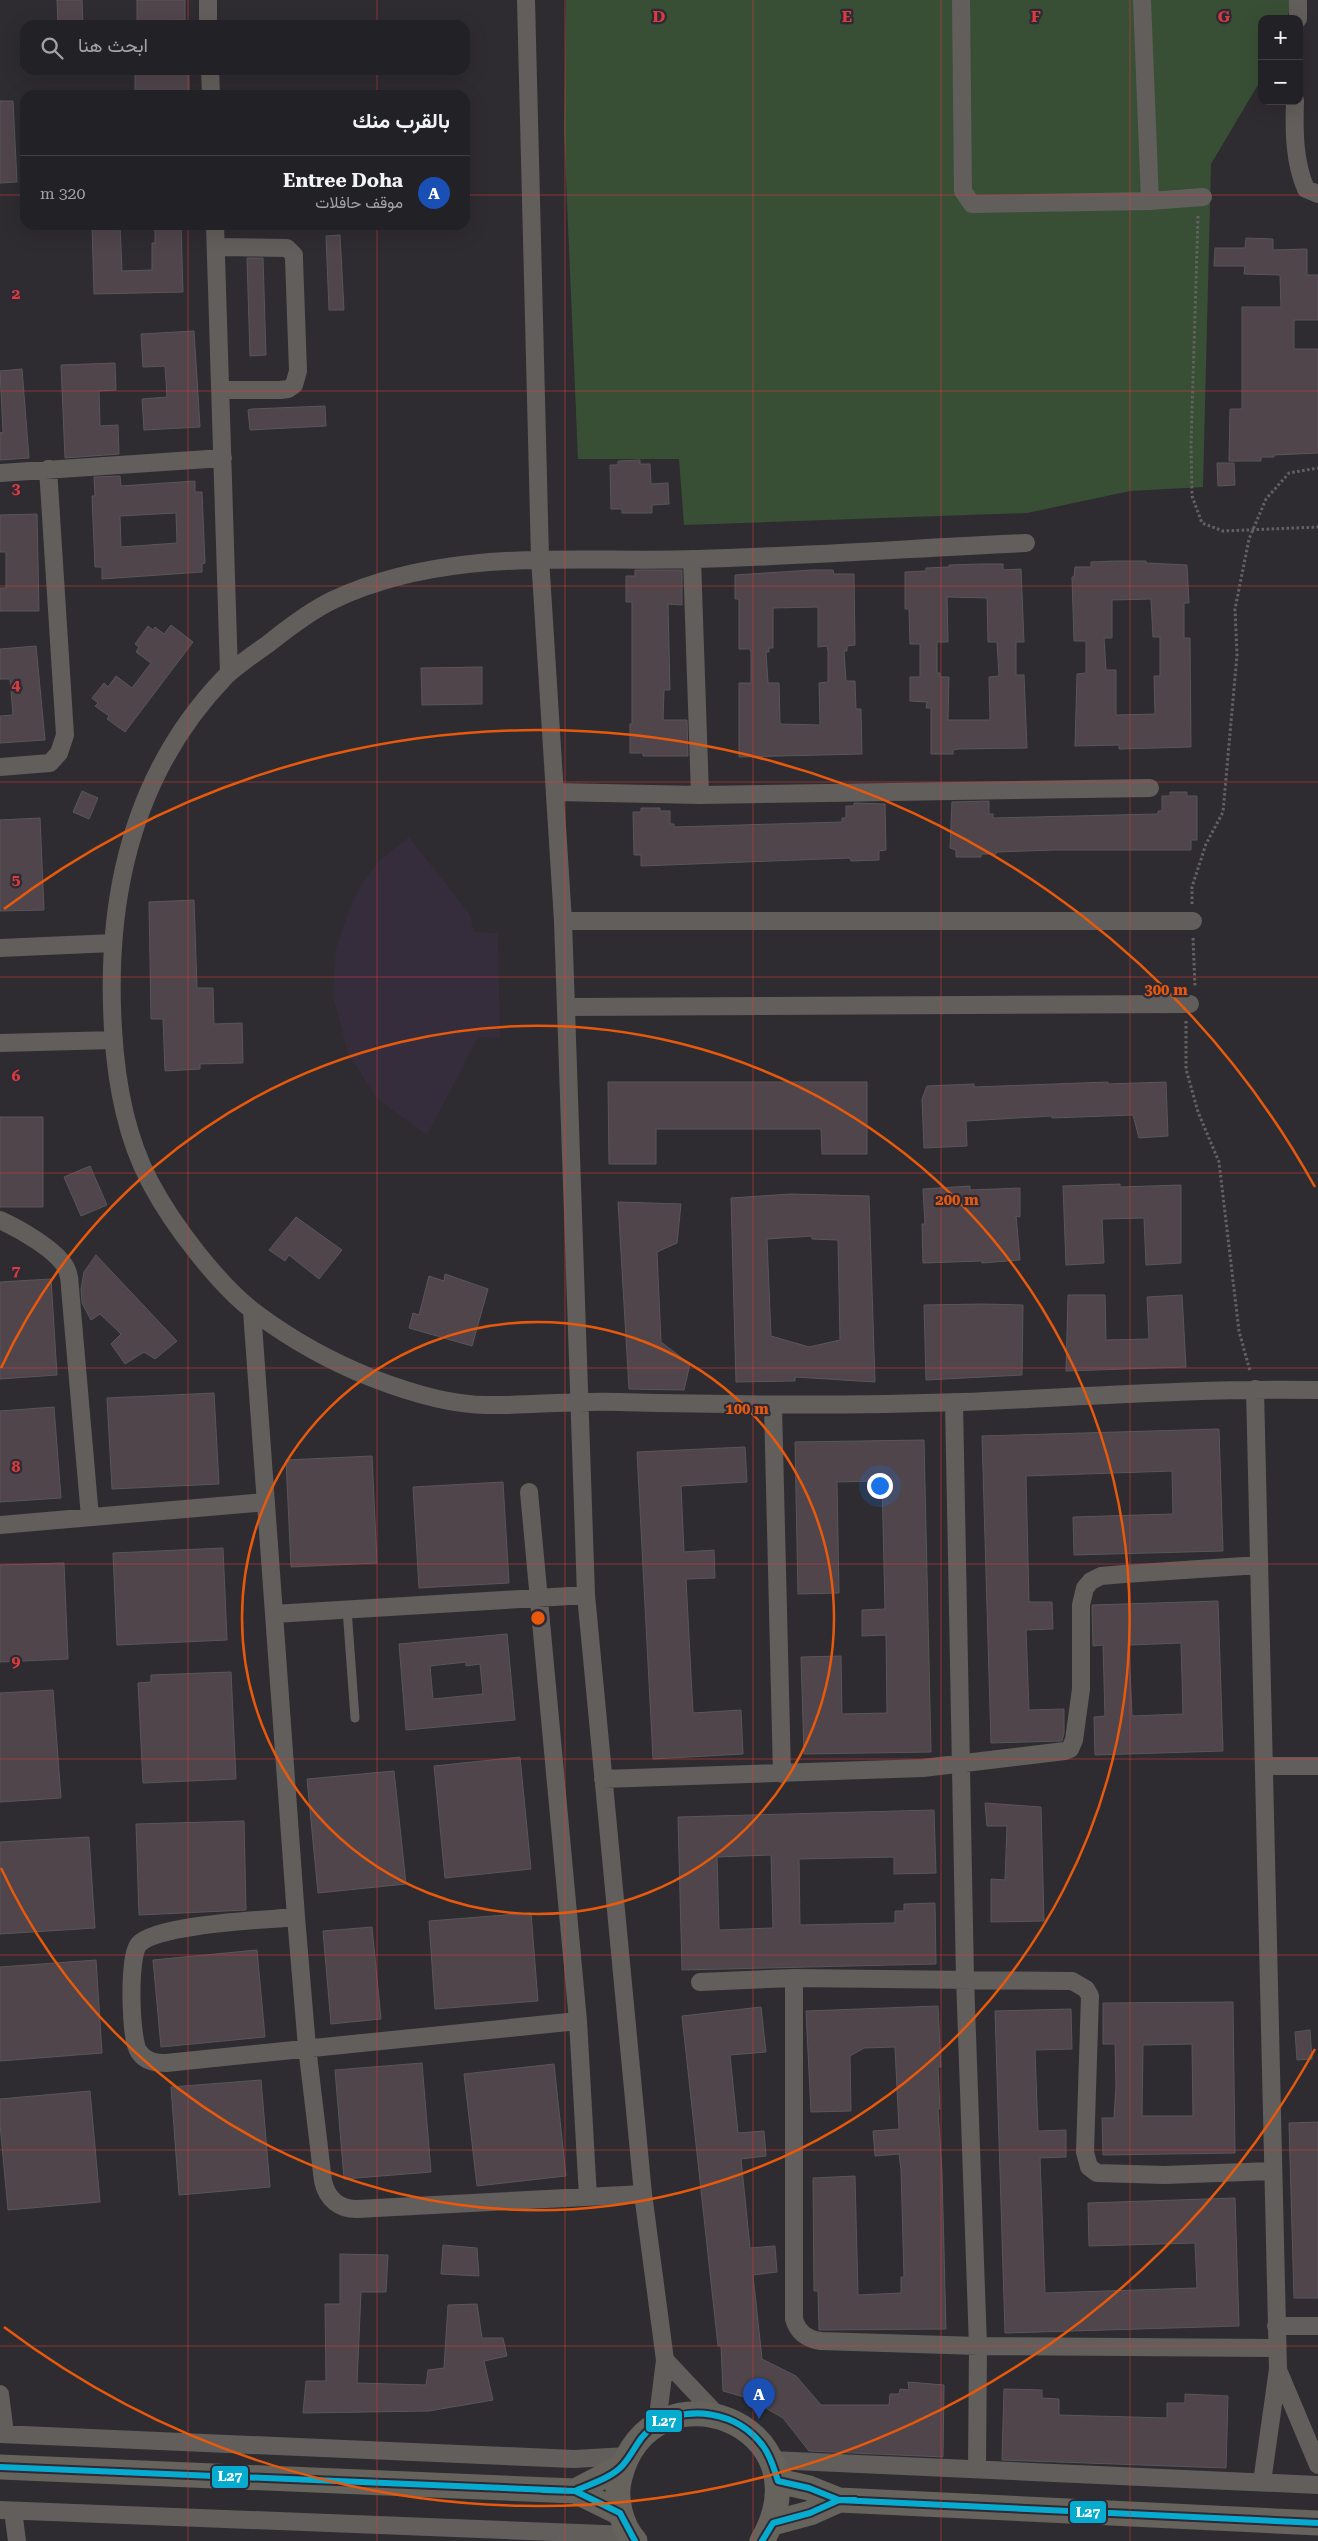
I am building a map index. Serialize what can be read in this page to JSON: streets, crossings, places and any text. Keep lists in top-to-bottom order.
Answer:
{
  "lines": ["transit line L27"],
  "page": {
    "map_buttons": ["+", "−"],
    "search": "ابحث هنا",
    "heading": "بالقرب منك",
    "list": [
      {
        "mark": "A",
        "name": "Entree Doha",
        "note": "موقف حافلات",
        "value": "320 m"
      }
    ],
    "pins": "A"
  },
  "grid": {
    "columns": [
      "D",
      "E",
      "F",
      "G"
    ],
    "rows": [
      "2",
      "3",
      "4",
      "5",
      "6",
      "7",
      "8",
      "9"
    ]
  },
  "rings": ["300 m", "200 m", "100 m"]
}
